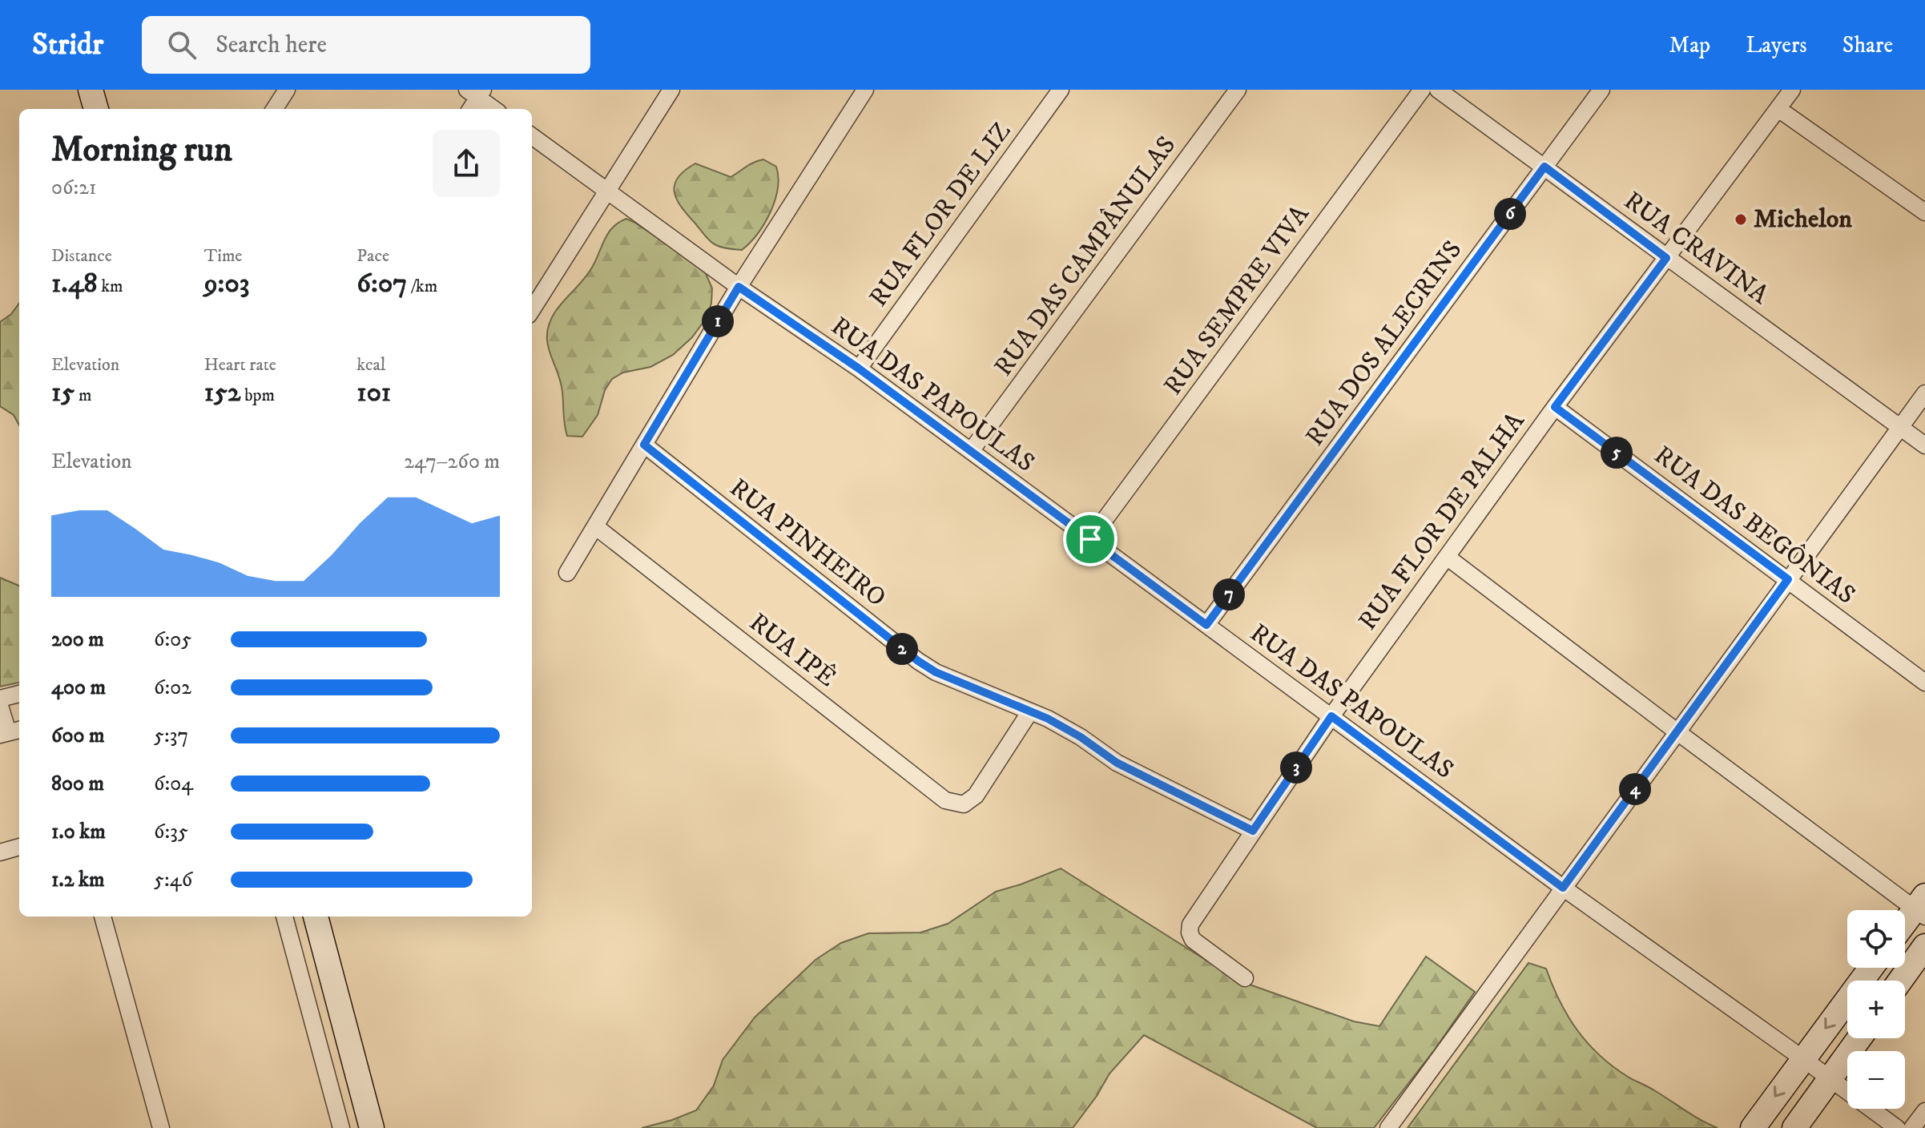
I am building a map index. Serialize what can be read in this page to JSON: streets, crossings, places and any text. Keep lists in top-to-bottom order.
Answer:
{
  "streets": {
    "street": [
      "RUA FLOR DE LIZ",
      "RUA CRAVINA",
      "RUA DAS CAMPÂNULAS",
      "RUA SEMPRE VIVA",
      "RUA DOS ALECRINS",
      "RUA DAS PAPOULAS",
      "RUA FLOR DE PALHA",
      "RUA DAS BEGÔNIAS",
      "RUA PINHEIRO",
      "RUA IPÊ"
    ]
  },
  "crossings": [
    ["RUA FLOR DE LIZ", "RUA DAS PAPOULAS"],
    ["RUA CRAVINA", "RUA DOS ALECRINS"],
    ["RUA CRAVINA", "RUA FLOR DE PALHA"],
    ["RUA DAS CAMPÂNULAS", "RUA DAS PAPOULAS"],
    ["RUA SEMPRE VIVA", "RUA DAS PAPOULAS"],
    ["RUA DOS ALECRINS", "RUA DAS PAPOULAS"],
    ["RUA DAS PAPOULAS", "RUA FLOR DE PALHA"],
    ["RUA FLOR DE PALHA", "RUA DAS BEGÔNIAS"],
    ["RUA FLOR DE PALHA", "RUA PINHEIRO"],
    ["RUA PINHEIRO", "RUA IPÊ"]
  ],
  "places": ["Michelon"],
  "page": {
    "header": "Stridr",
    "search": "Search here",
    "nav": ["Map", "Layers", "Share"],
    "heading": ["Morning run", "06:21"],
    "pins": [
      "6",
      "1",
      "5",
      "7",
      "2",
      "3",
      "4"
    ],
    "stats": [
      ["Distance", "1.48 km"],
      ["Time", "9:03"],
      ["Pace", "6:07 /km"],
      ["Elevation", "15 m"],
      ["Heart rate", "152 bpm"],
      ["kcal", "101"]
    ],
    "chart": ["Elevation", "247–260 m"],
    "list": [
      {
        "name": "200 m",
        "note": "6:05"
      },
      {
        "name": "400 m",
        "note": "6:02"
      },
      {
        "name": "600 m",
        "note": "5:37"
      },
      {
        "name": "800 m",
        "note": "6:04"
      },
      {
        "name": "1.0 km",
        "note": "6:35"
      },
      {
        "name": "1.2 km",
        "note": "5:46"
      }
    ],
    "map_buttons": ["+", "−"]
  }
}
